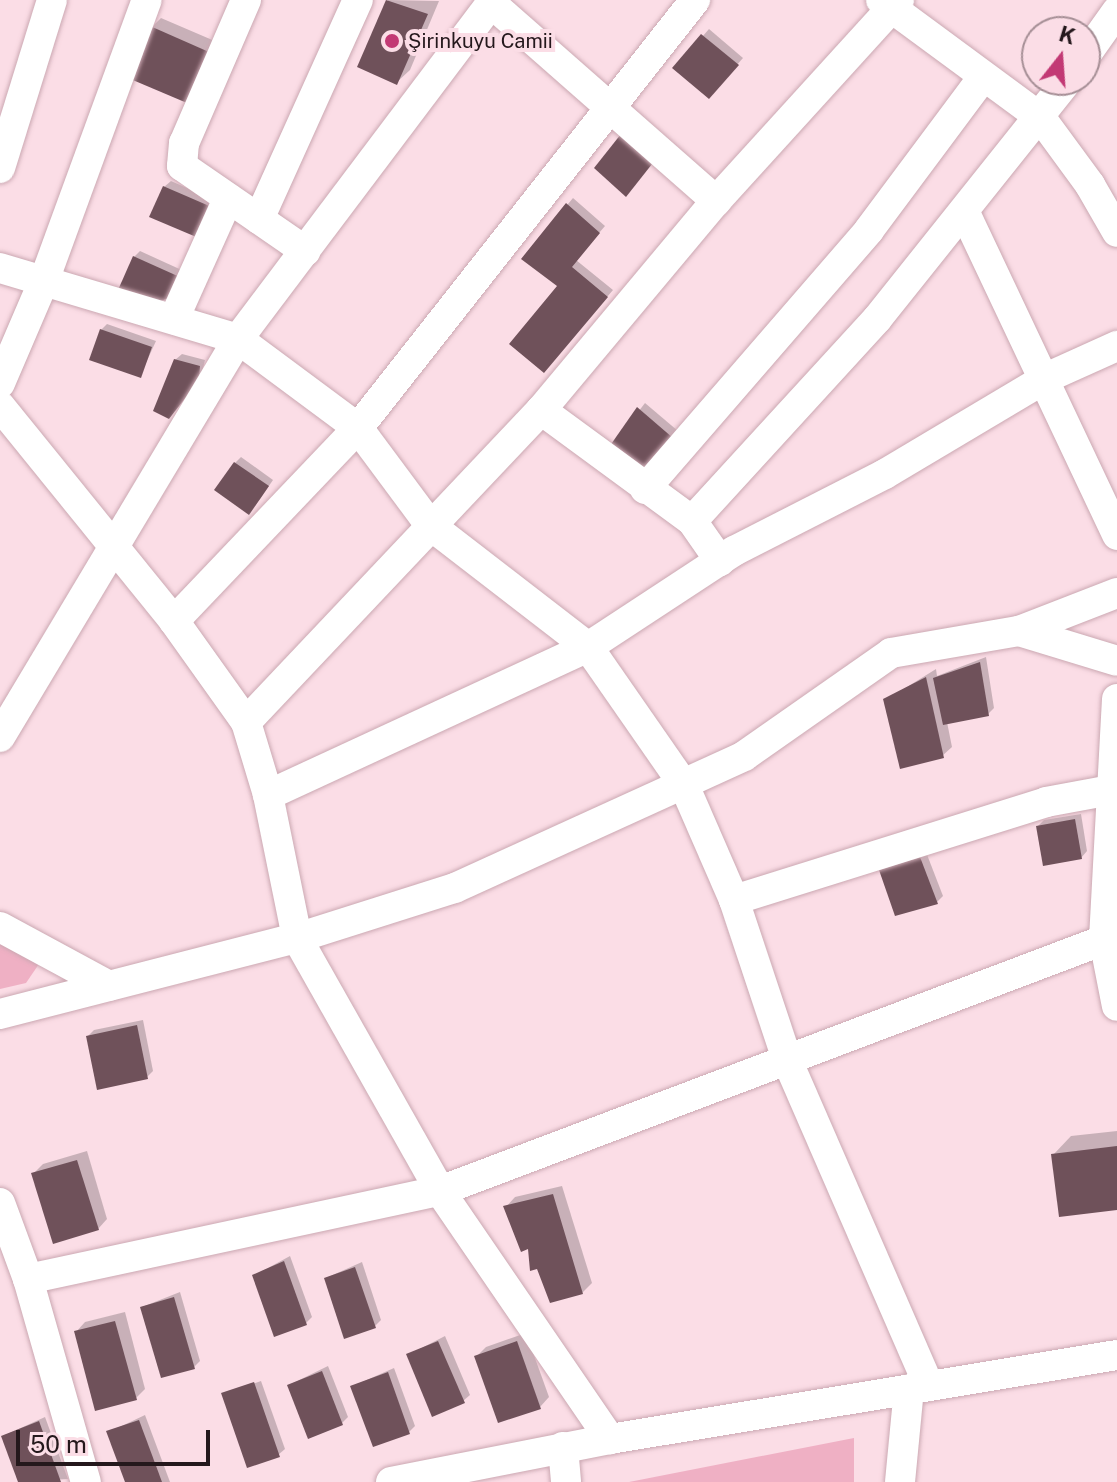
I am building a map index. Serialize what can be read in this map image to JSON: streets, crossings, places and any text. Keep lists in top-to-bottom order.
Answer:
{
  "places": ["Şirinkuyu Camii"],
  "scale_bar": "50 m",
  "north": "top"
}
